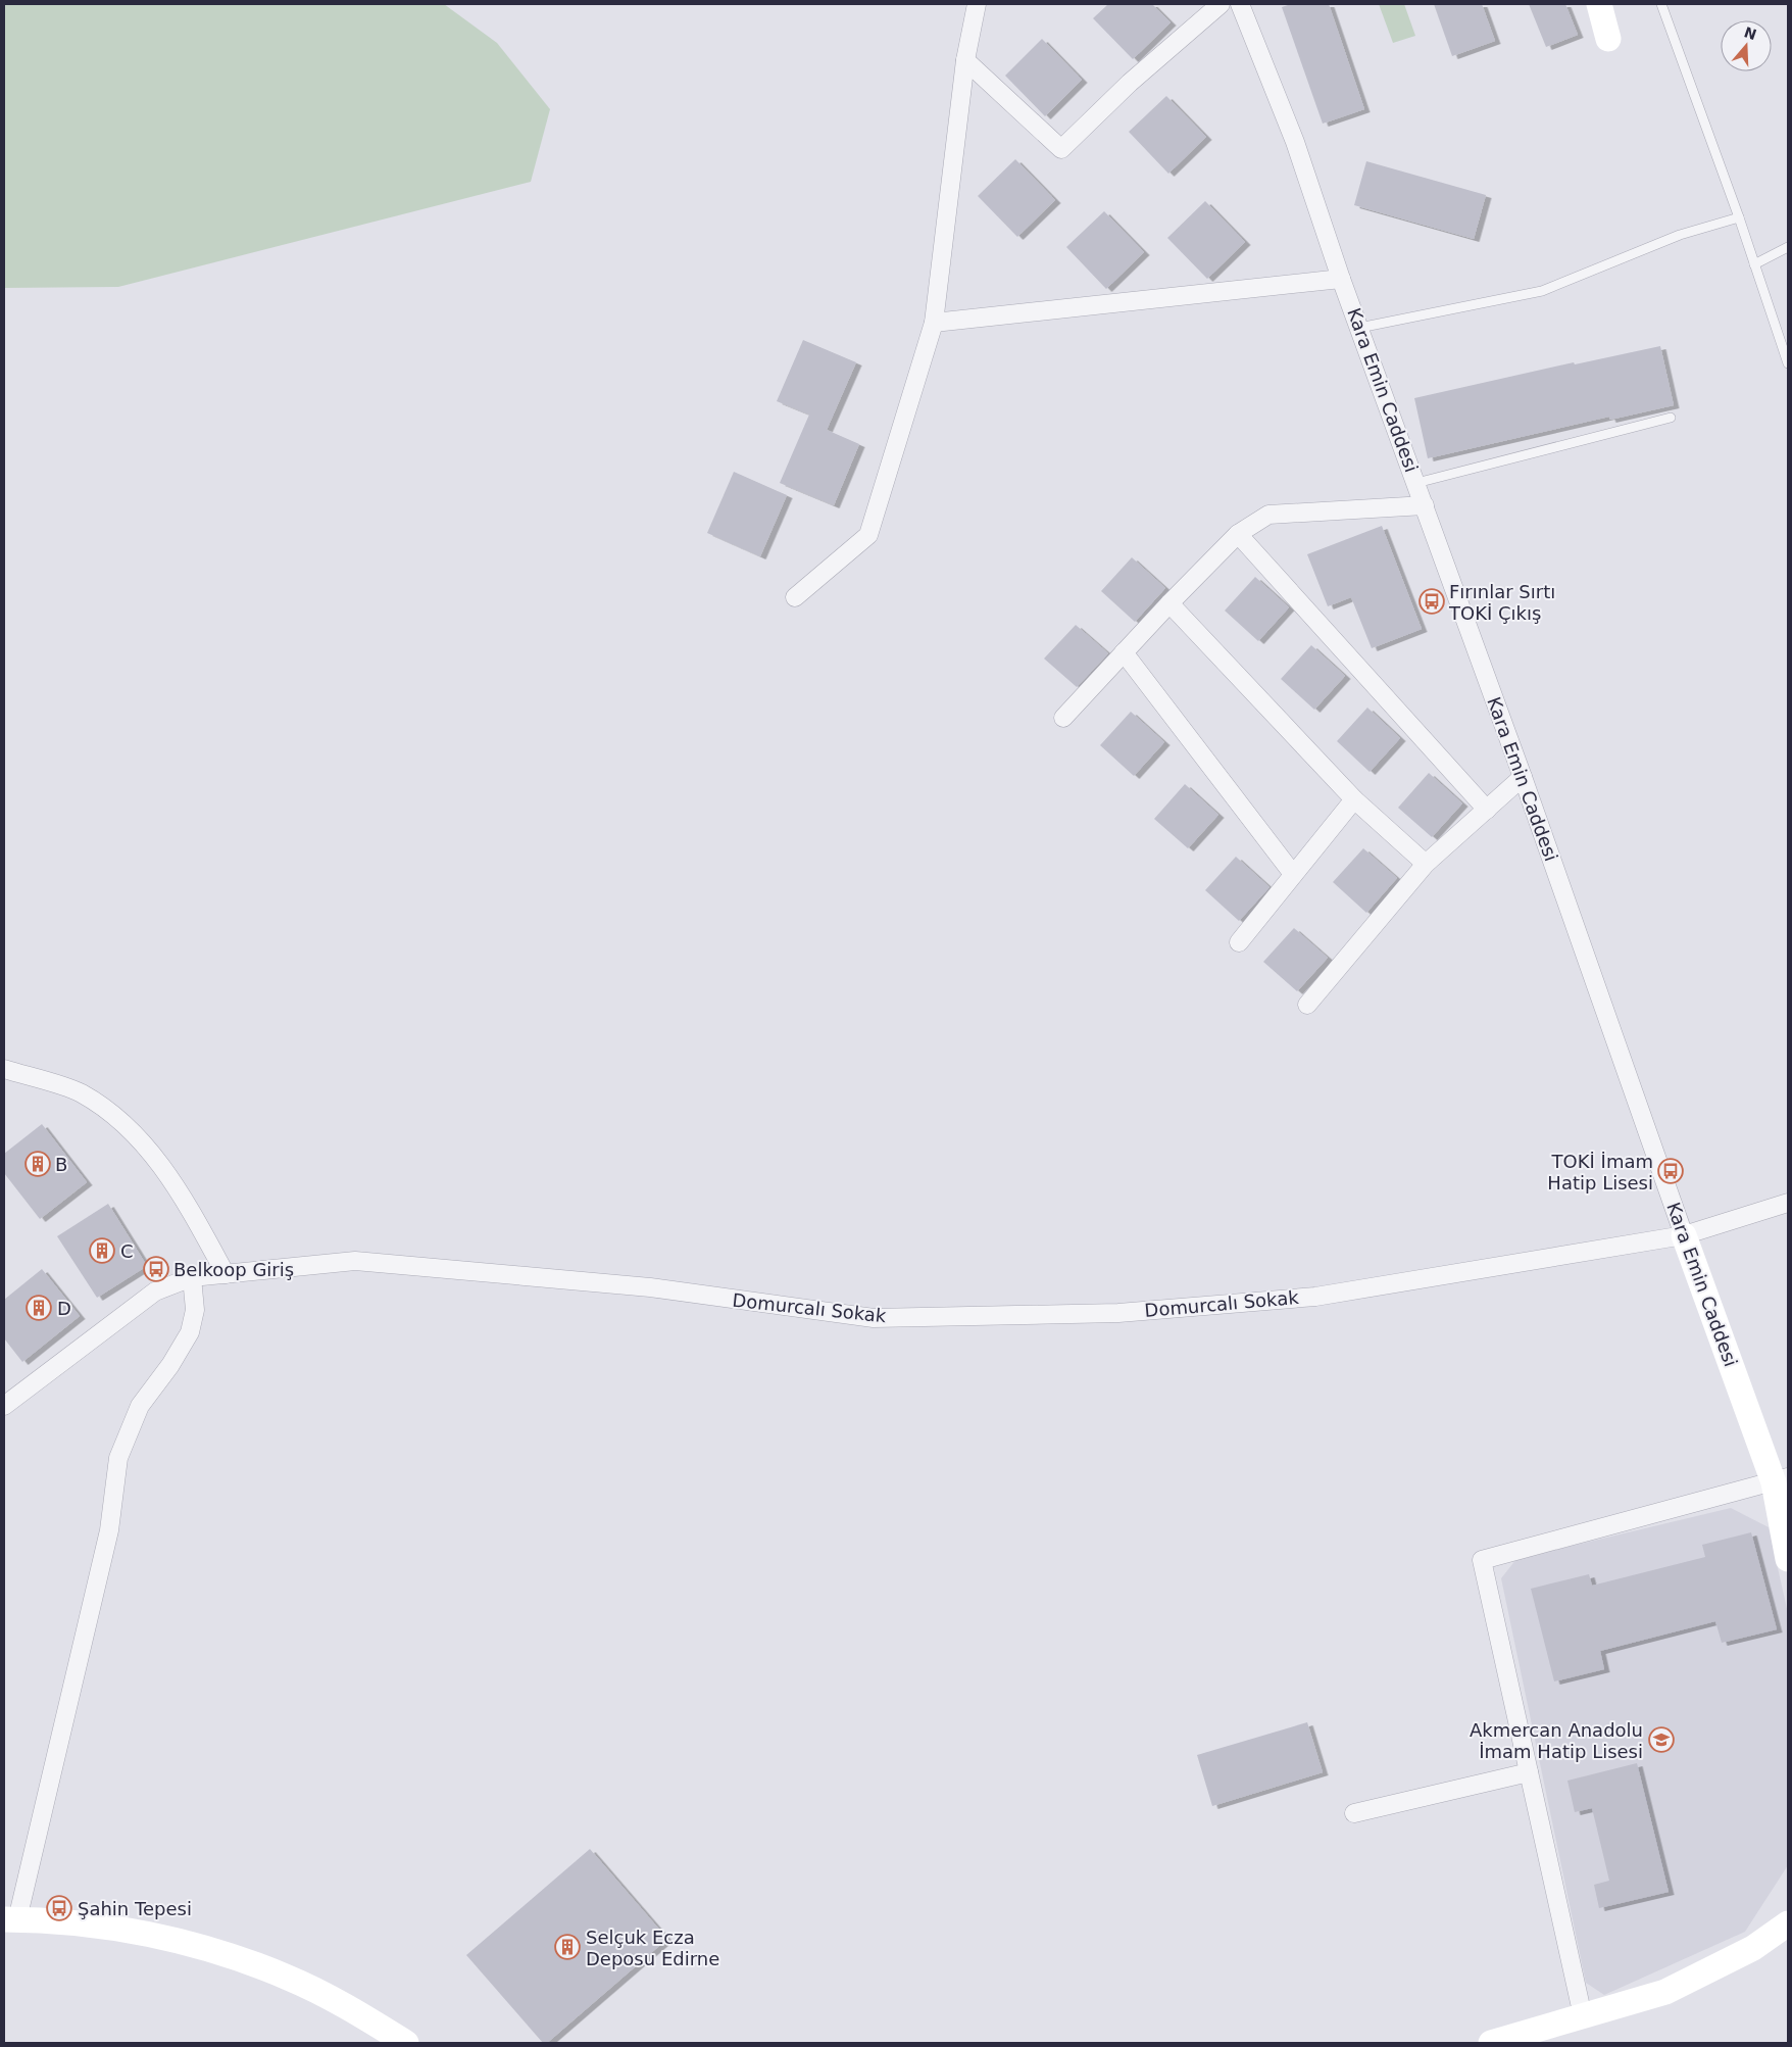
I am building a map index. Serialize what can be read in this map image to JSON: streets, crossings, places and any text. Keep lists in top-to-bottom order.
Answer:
{
  "streets": {
    "street": ["Kara Emin Caddesi", "Domurcalı Sokak"]
  },
  "crossings": [
    ["Kara Emin Caddesi", "Domurcalı Sokak"]
  ],
  "places": {
    "bus stop": [
      "Fırınlar Sırtı TOKİ Çıkış",
      "TOKİ İmam Hatip Lisesi",
      "Belkoop Giriş",
      "Şahin Tepesi"
    ],
    "building": [
      "B",
      "C",
      "D",
      "Selçuk Ecza Deposu Edirne"
    ],
    "school or university": ["Akmercan Anadolu İmam Hatip Lisesi"]
  },
  "north": "top"
}
